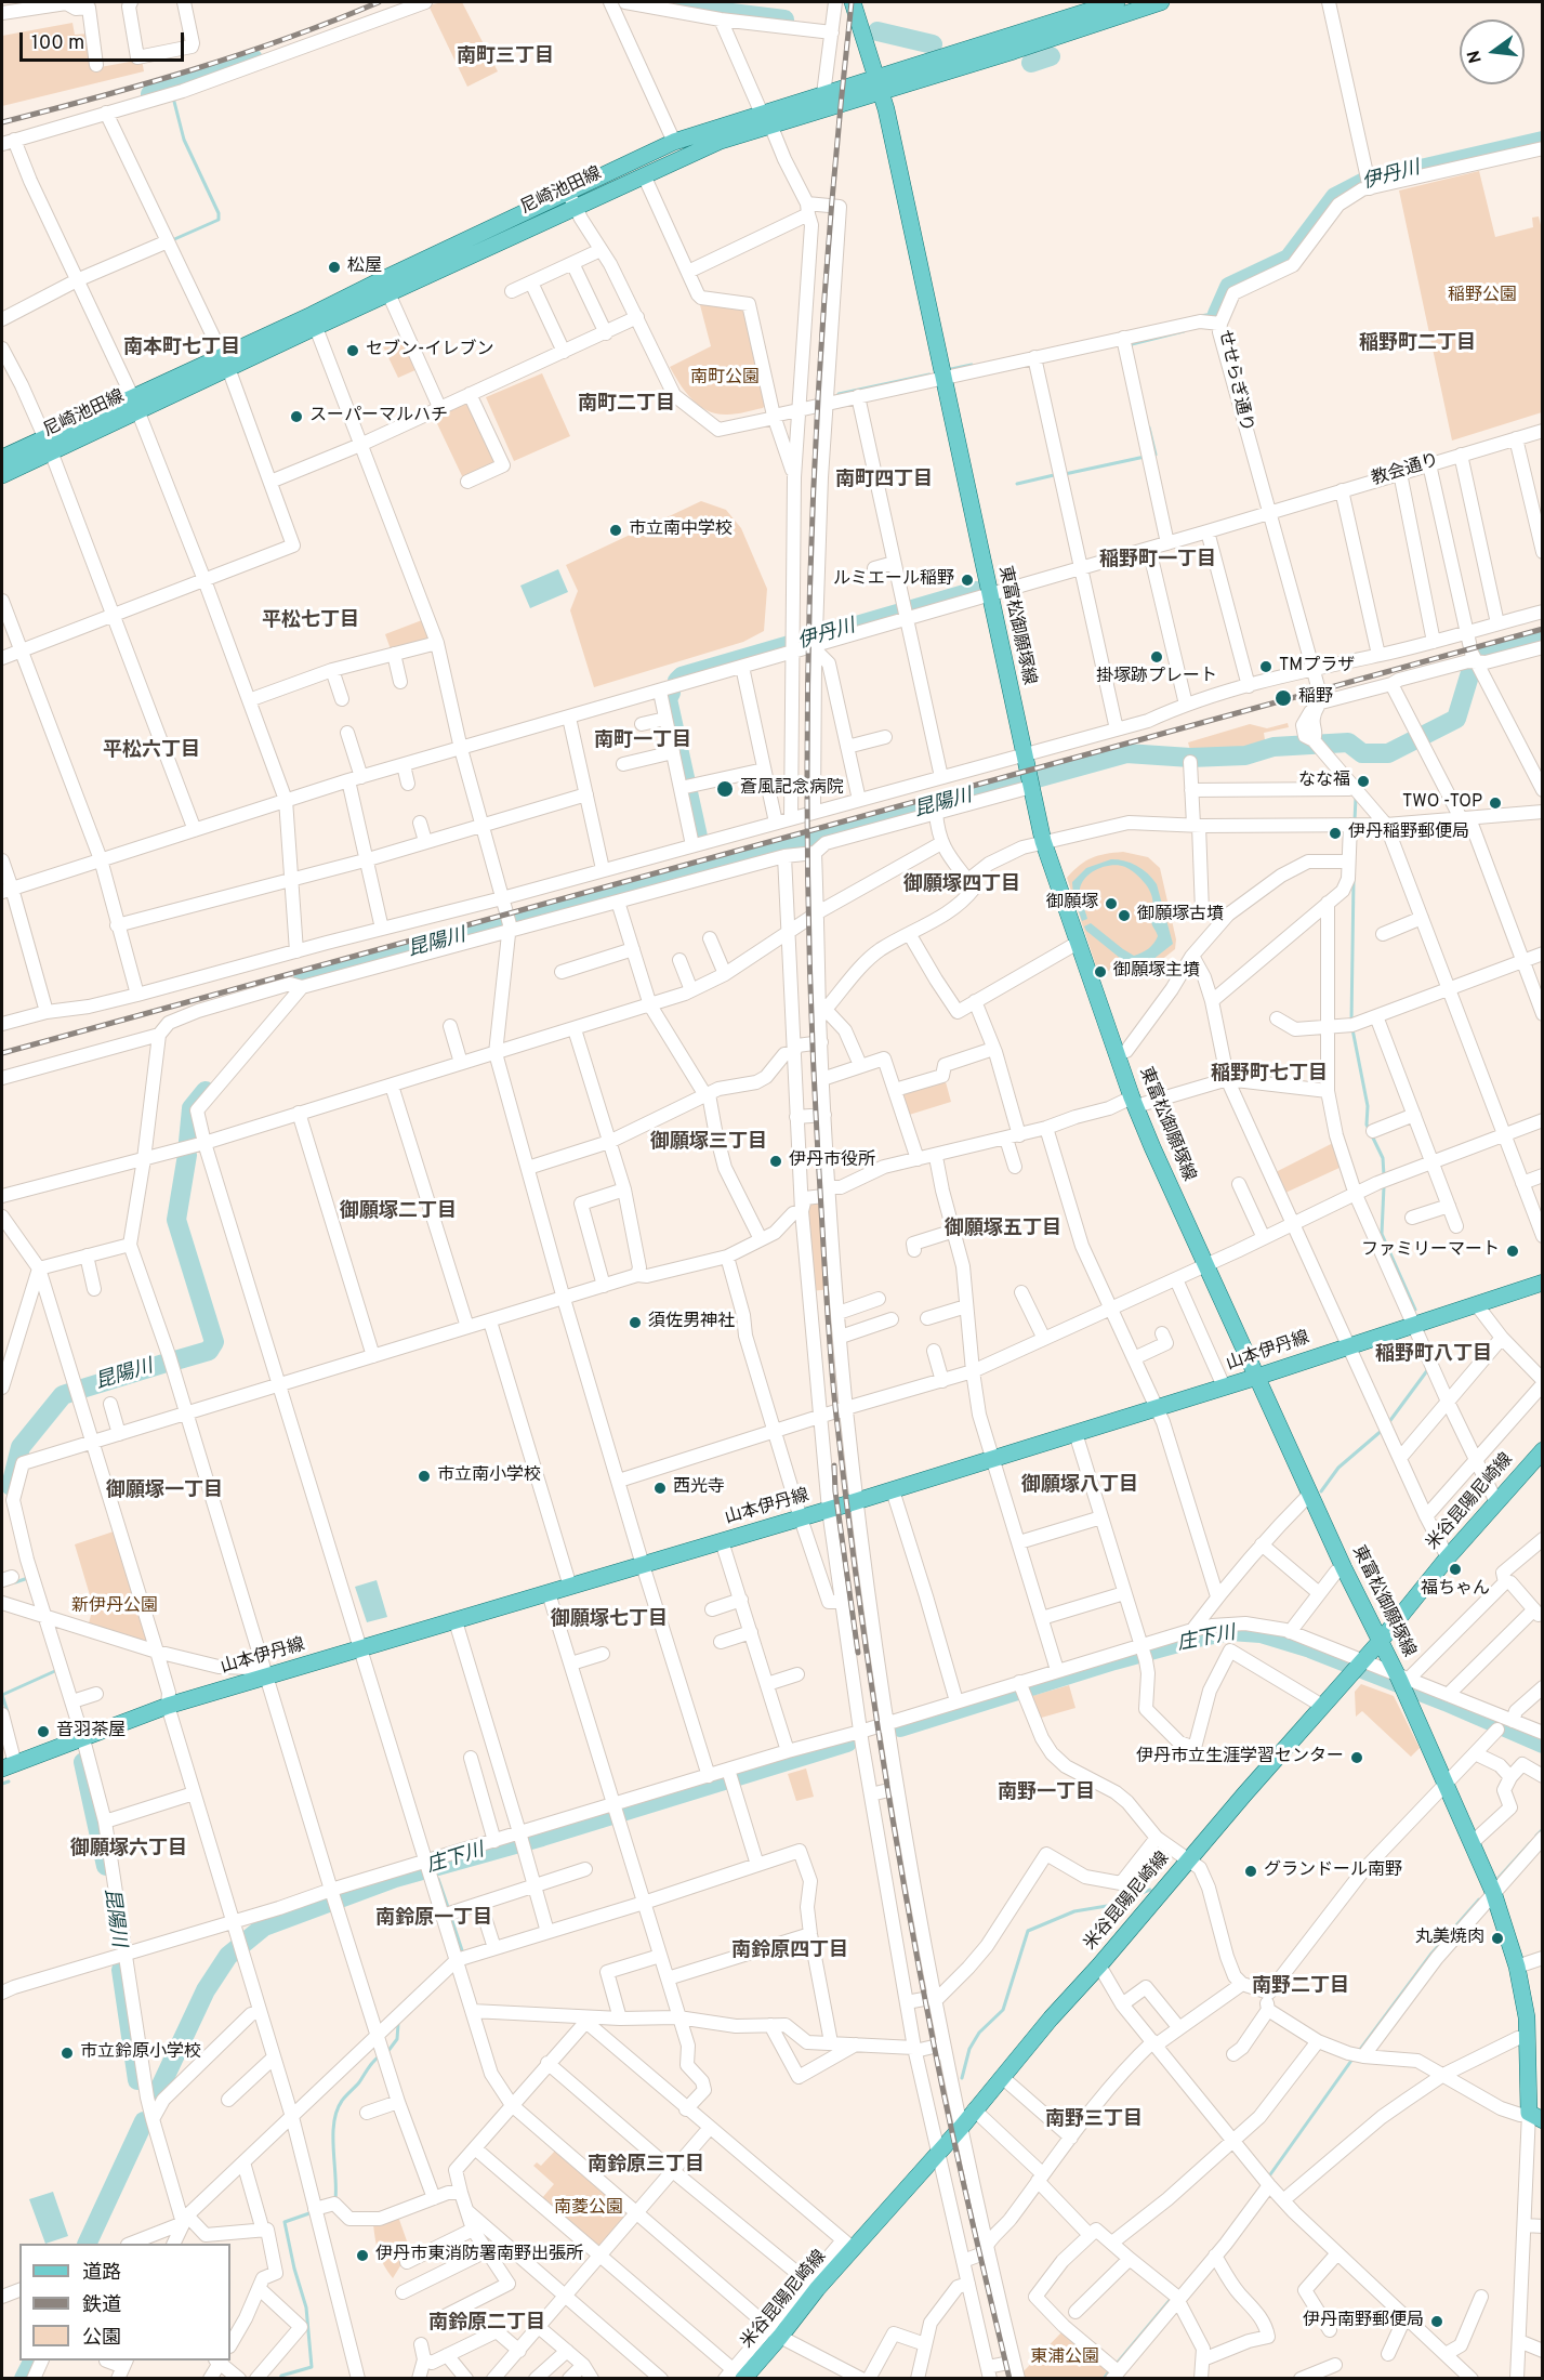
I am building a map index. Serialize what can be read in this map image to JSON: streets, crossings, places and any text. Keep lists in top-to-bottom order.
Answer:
{
  "streets": {
    "main road": [
      "尼崎池田線",
      "東富松御願塚線",
      "山本伊丹線",
      "米谷昆陽尼崎線"
    ],
    "street": ["せせらぎ通り", "教会通り"]
  },
  "crossings": [
    ["尼崎池田線", "東富松御願塚線"],
    ["せせらぎ通り", "教会通り"],
    ["教会通り", "東富松御願塚線"],
    ["東富松御願塚線", "山本伊丹線"],
    ["東富松御願塚線", "米谷昆陽尼崎線"]
  ],
  "districts": [
    "南町三丁目",
    "稲野町二丁目",
    "南本町七丁目",
    "南町二丁目",
    "南町四丁目",
    "稲野町一丁目",
    "平松七丁目",
    "南町一丁目",
    "平松六丁目",
    "御願塚四丁目",
    "稲野町七丁目",
    "御願塚三丁目",
    "御願塚二丁目",
    "御願塚五丁目",
    "稲野町八丁目",
    "御願塚八丁目",
    "御願塚一丁目",
    "御願塚七丁目",
    "南野一丁目",
    "御願塚六丁目",
    "南鈴原一丁目",
    "南鈴原四丁目",
    "南野二丁目",
    "南野三丁目",
    "南鈴原三丁目",
    "南鈴原二丁目"
  ],
  "water": ["伊丹川", "昆陽川", "庄下川"],
  "parks": [
    "稲野公園",
    "南町公園",
    "新伊丹公園",
    "南菱公園",
    "東浦公園"
  ],
  "places": [
    "松屋",
    "セブン-イレブン",
    "スーパーマルハチ",
    "市立南中学校",
    "ルミエール稲野",
    "掛塚跡プレート",
    "TMプラザ",
    "稲野",
    "なな福",
    "蒼風記念病院",
    "TWO -TOP",
    "伊丹稲野郵便局",
    "御願塚",
    "御願塚古墳",
    "御願塚主墳",
    "伊丹市役所",
    "ファミリーマート",
    "須佐男神社",
    "市立南小学校",
    "西光寺",
    "福ちゃん",
    "音羽茶屋",
    "伊丹市立生涯学習センター",
    "グランドール南野",
    "丸美焼肉",
    "市立鈴原小学校",
    "伊丹市東消防署南野出張所",
    "伊丹南野郵便局"
  ],
  "legend": ["道路", "鉄道", "公園"],
  "scale_bar": "100 m",
  "north": "left"
}
